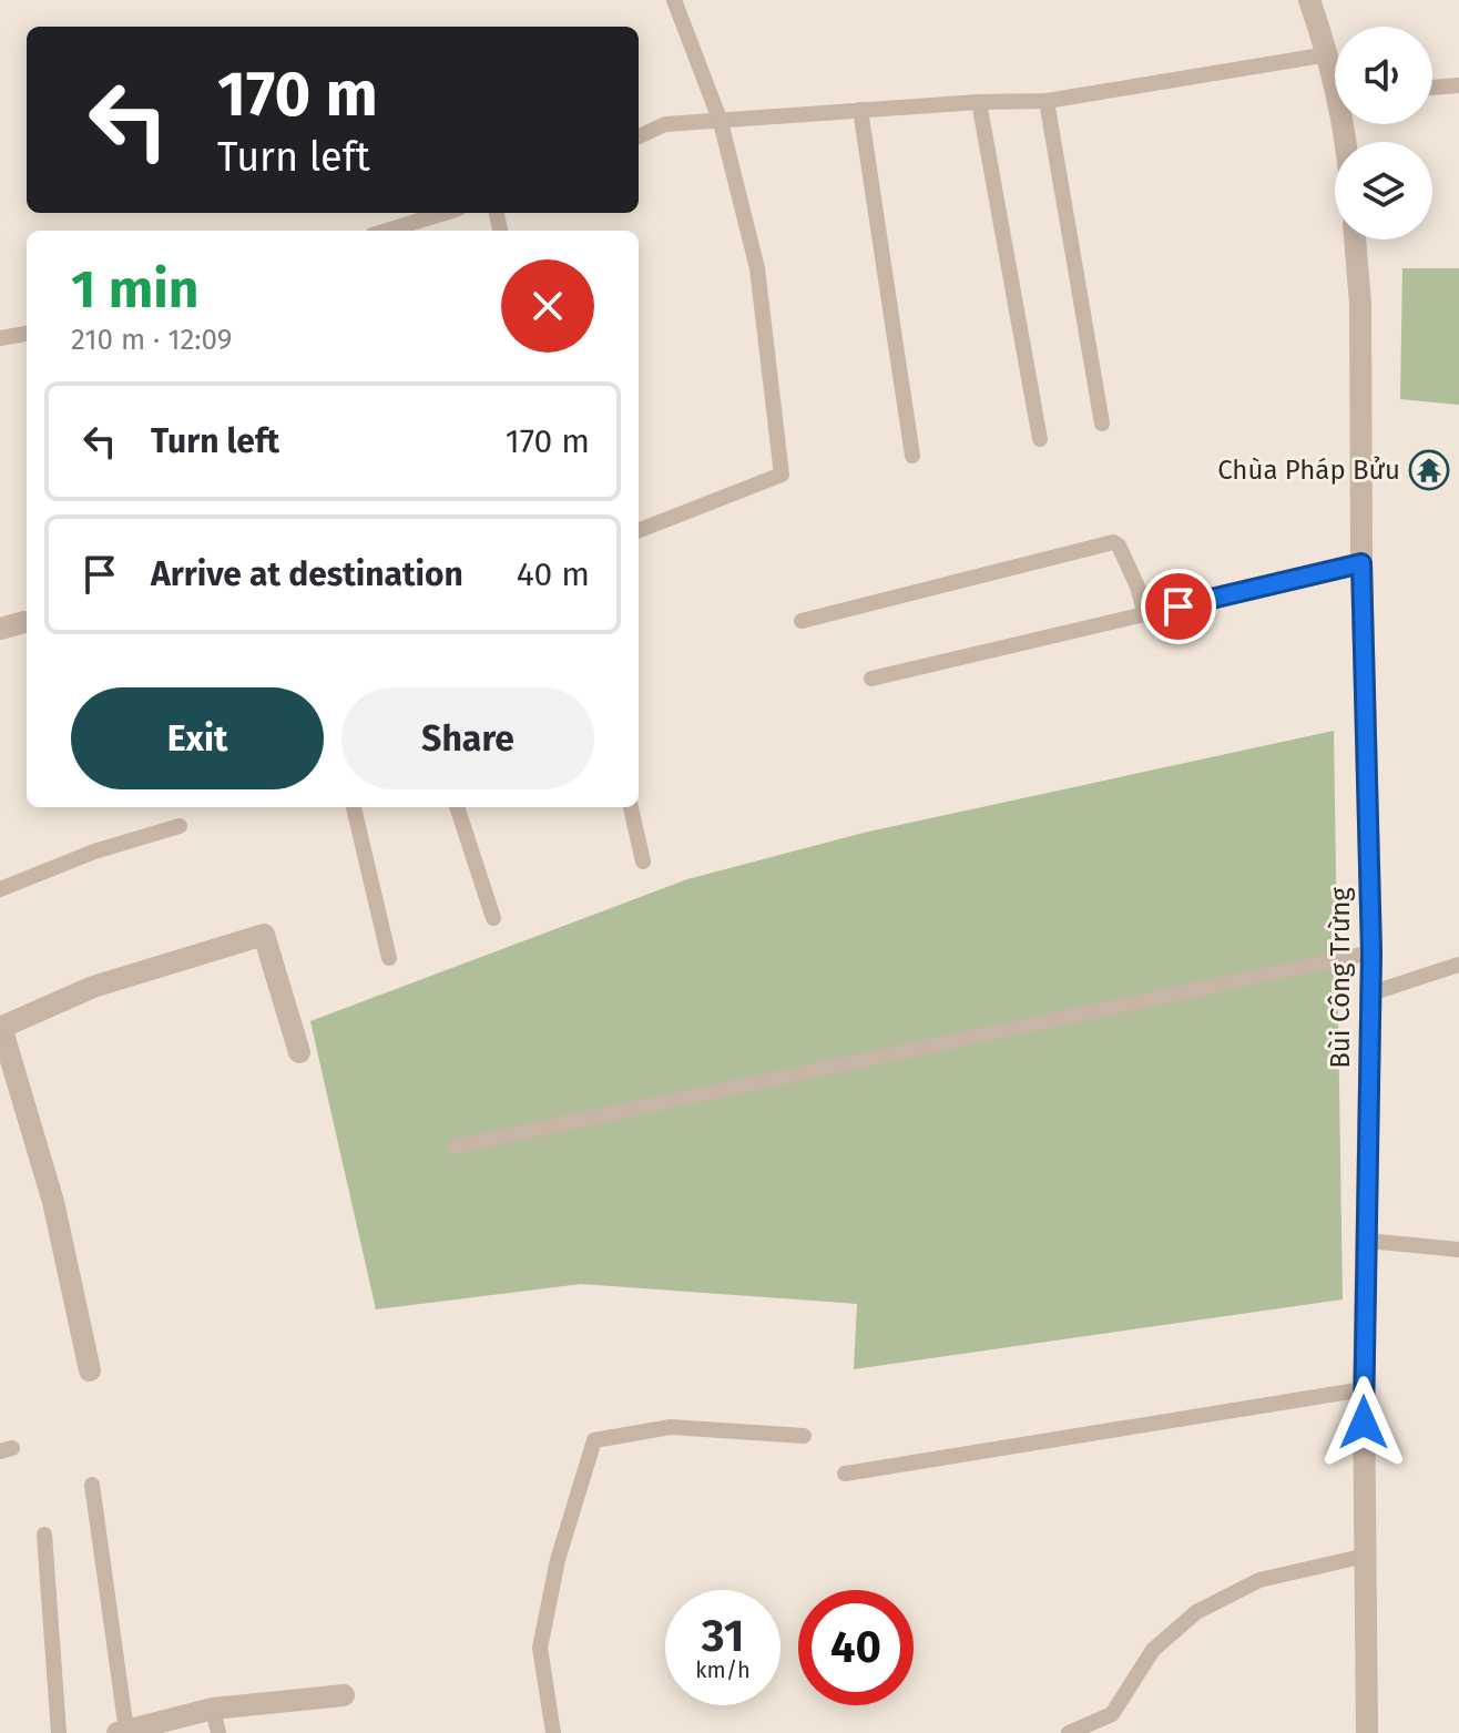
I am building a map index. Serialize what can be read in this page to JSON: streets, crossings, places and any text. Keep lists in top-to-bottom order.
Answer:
{
  "streets": {
    "street": ["Bùi Công Trừng"]
  },
  "places": {
    "temple": ["Chùa Pháp Bửu"]
  },
  "page": {
    "turn": ["170 m", "Turn left"],
    "heading": ["1 min", "210 m · 12:09"],
    "list": [
      {
        "name": "Turn left",
        "value": "170 m"
      },
      {
        "name": "Arrive at destination",
        "value": "40 m"
      }
    ],
    "buttons": ["Exit", "Share"],
    "speed": "31 km/h",
    "limit": "40"
  }
}
